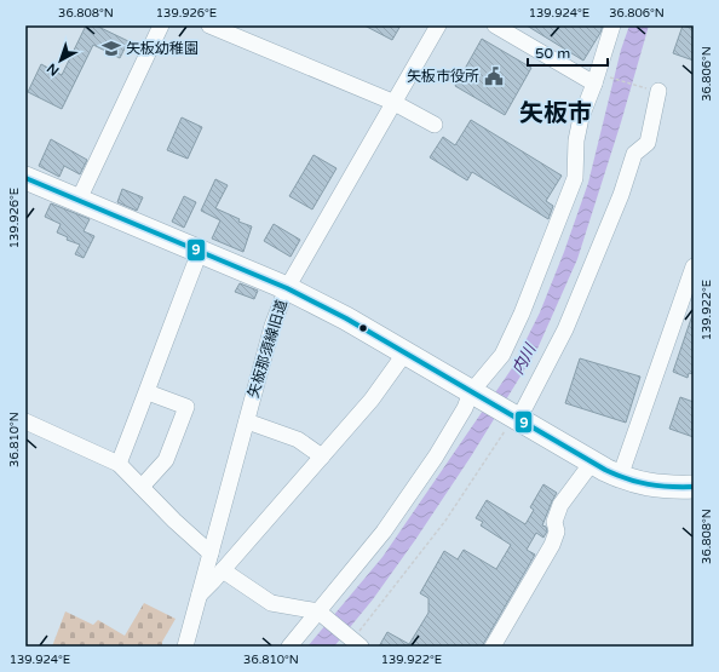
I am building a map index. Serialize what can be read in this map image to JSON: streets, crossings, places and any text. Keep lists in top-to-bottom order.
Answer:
{
  "streets": {
    "street": ["矢板那須線旧道"]
  },
  "districts": ["矢板市"],
  "water": ["内川"],
  "places": {
    "school or university": ["矢板幼稚園"],
    "public building": ["矢板市役所"]
  },
  "lines": ["transit line 9"],
  "scale_bar": "50 m",
  "north": "bottom left",
  "coordinates": [
    "36.808°N",
    "139.926°E",
    "139.924°E",
    "36.806°N",
    "139.922°E",
    "36.810°N"
  ]
}
